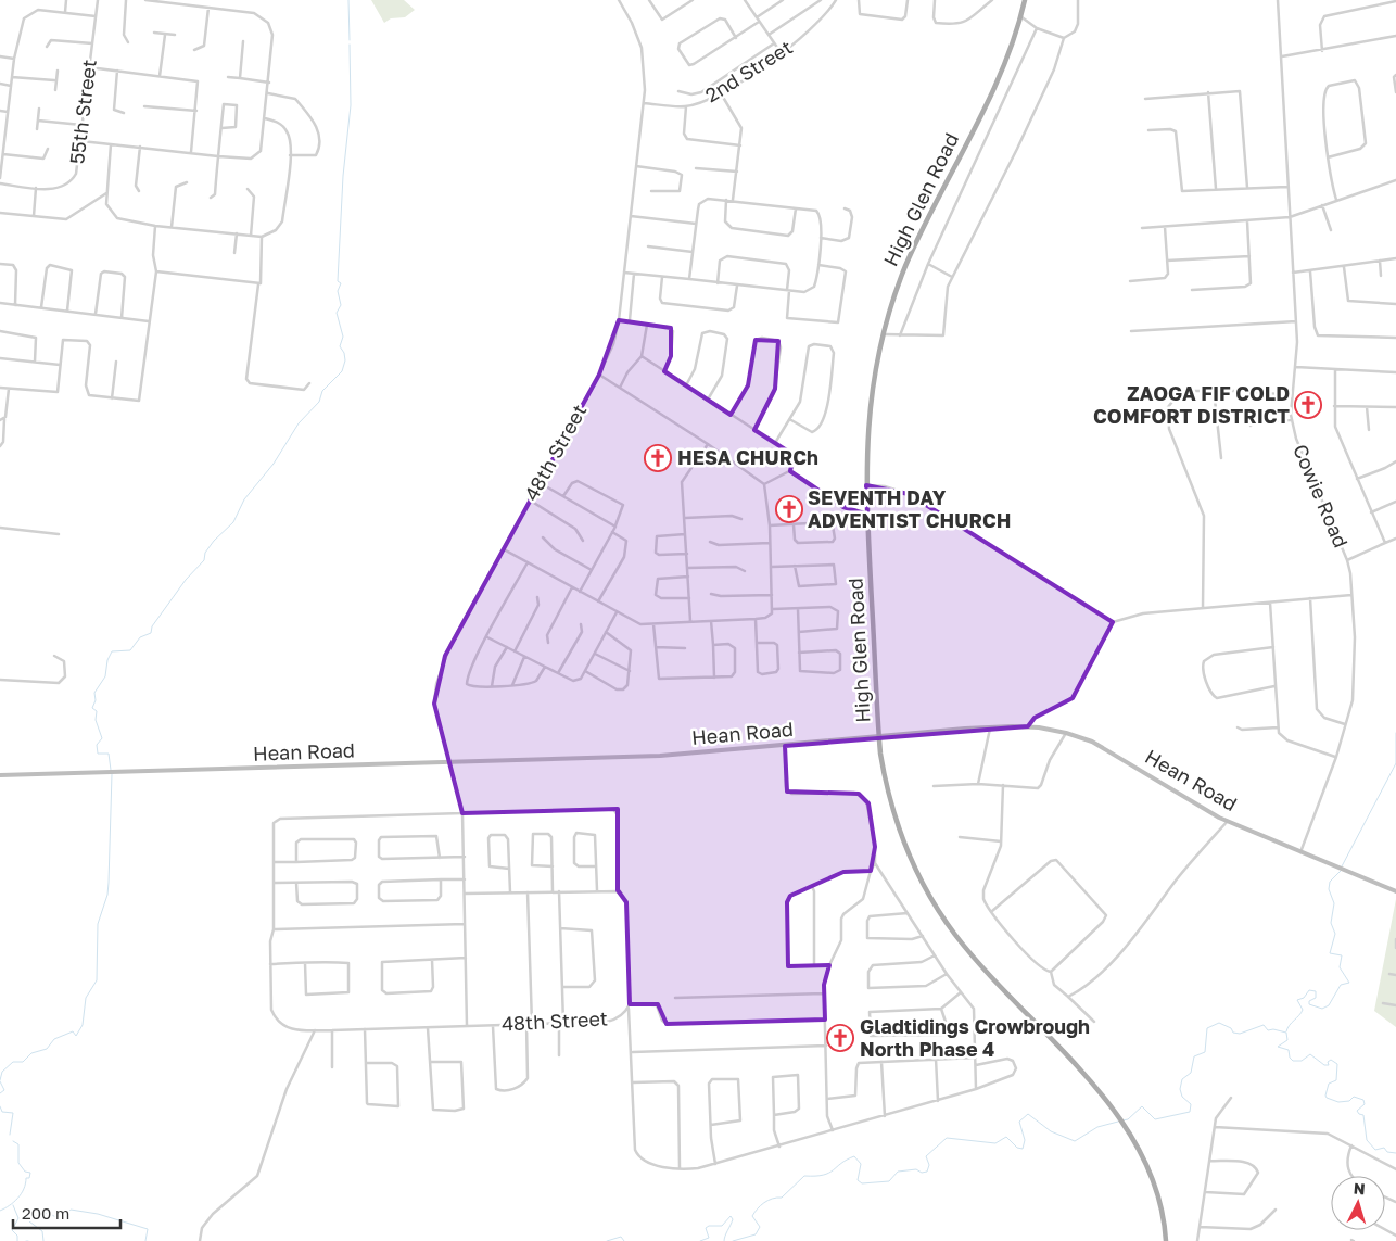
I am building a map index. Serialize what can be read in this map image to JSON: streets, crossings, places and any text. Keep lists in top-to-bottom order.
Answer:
{
  "streets": {
    "main road": ["High Glen Road"],
    "street": [
      "2nd Street",
      "55th Street",
      "48th Street",
      "Cowie Road",
      "Hean Road"
    ]
  },
  "crossings": [
    ["2nd Street", "48th Street"],
    ["High Glen Road", "Hean Road"],
    ["48th Street", "Hean Road"],
    ["Cowie Road", "Hean Road"]
  ],
  "places": {
    "church": [
      "ZAOGA FIF COLD COMFORT DISTRICT",
      "HESA CHURCh",
      "SEVENTH DAY ADVENTIST CHURCH",
      "Gladtidings Crowbrough North Phase 4"
    ]
  },
  "scale_bar": "200 m",
  "north": "top"
}
